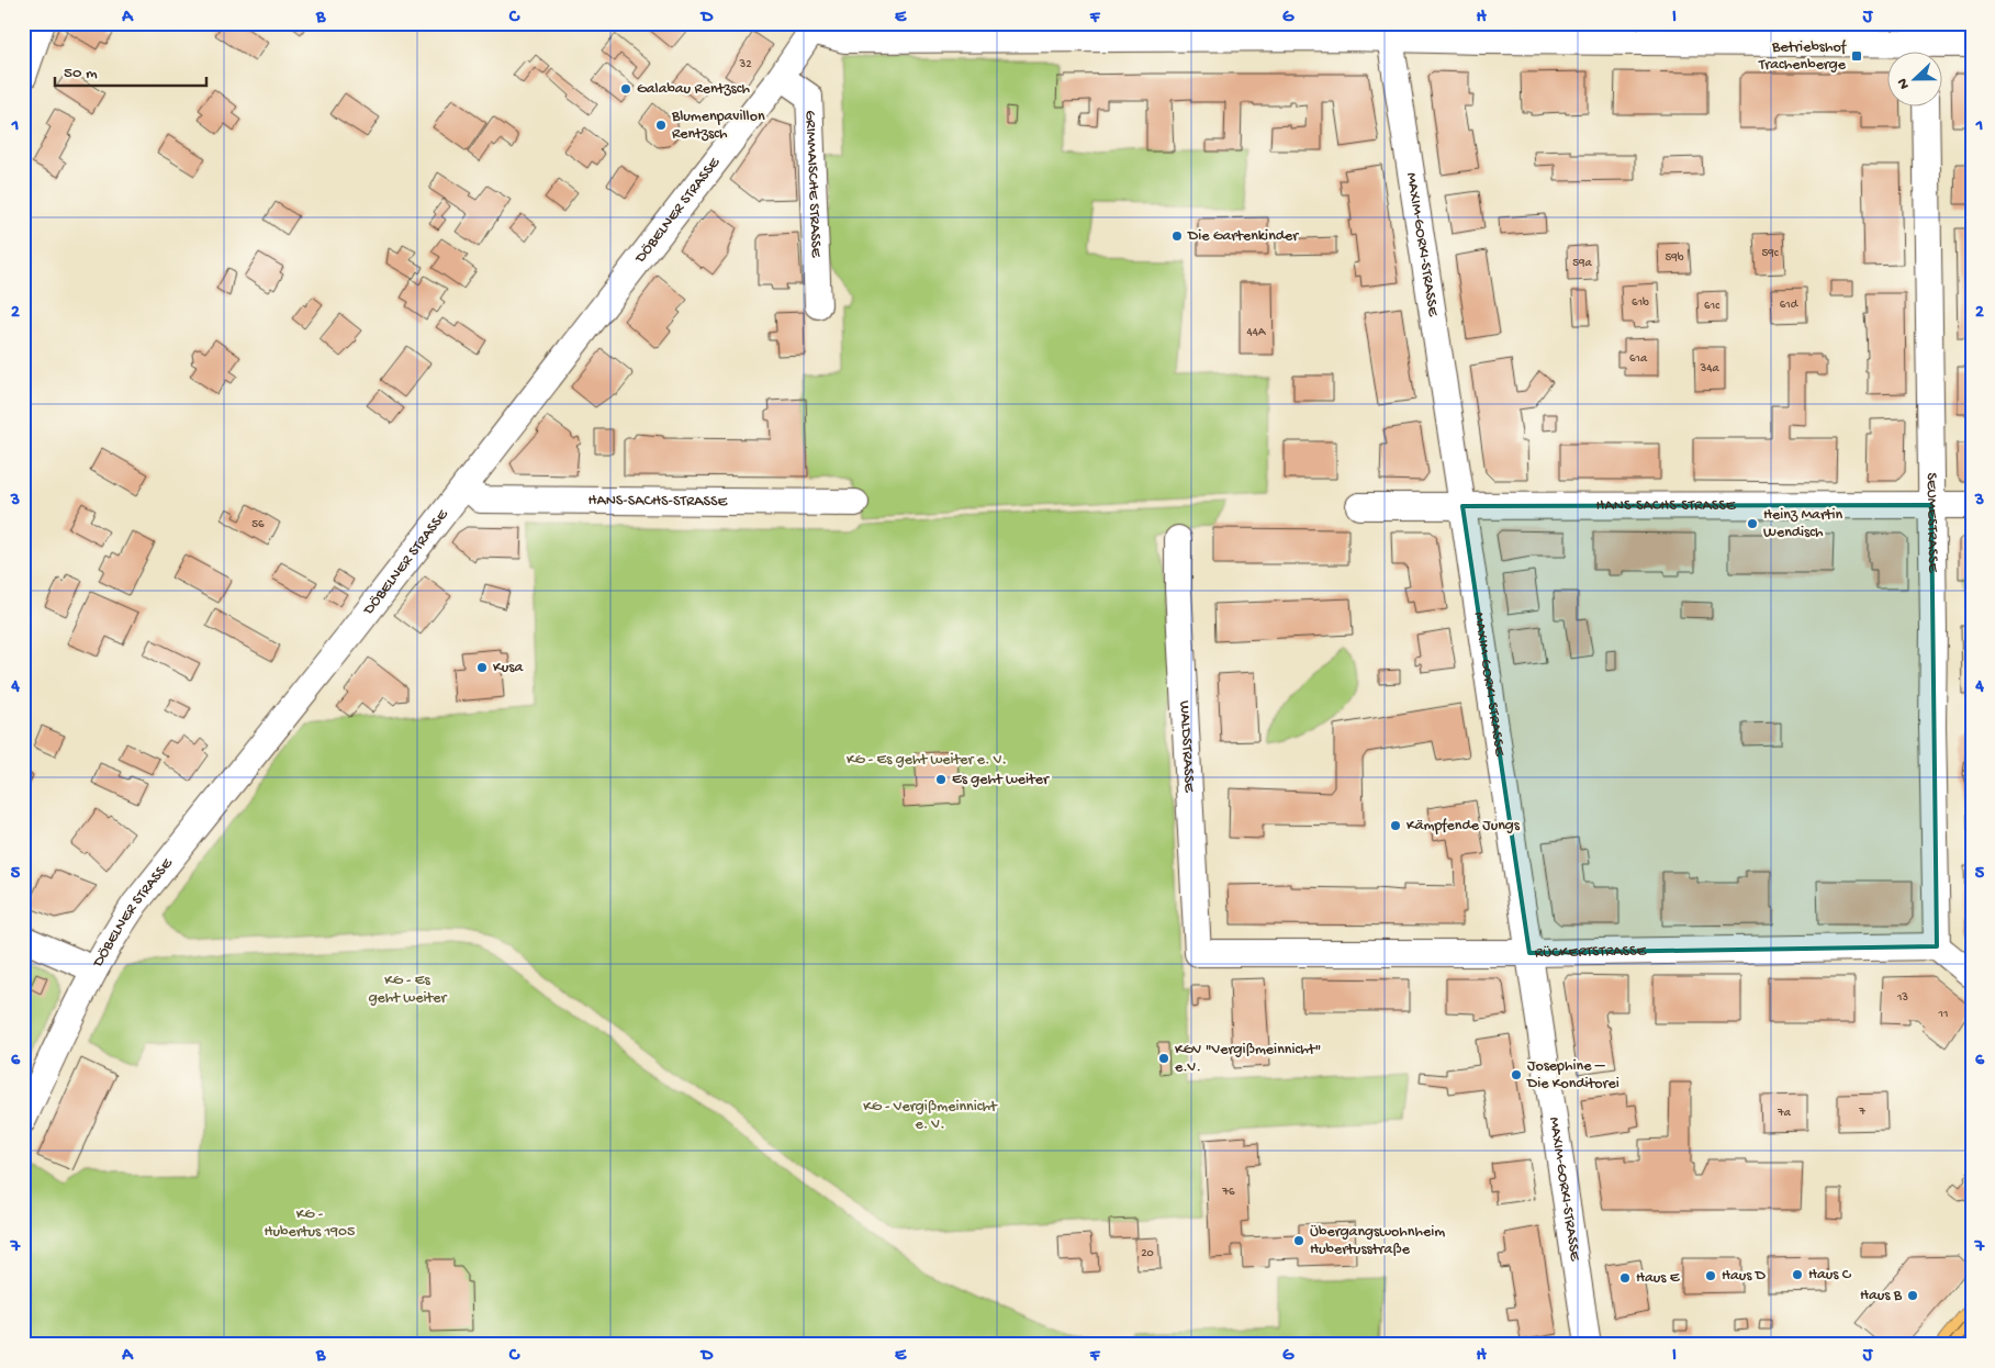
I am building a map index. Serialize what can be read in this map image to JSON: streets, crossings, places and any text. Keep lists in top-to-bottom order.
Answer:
{
  "streets": {
    "street": [
      "GRIMMAISCHE STRASSE",
      "DÖBELNER STRASSE",
      "MAXIM-GORKI-STRASSE",
      "HANS-SACHS-STRASSE",
      "SEUMESTRASSE",
      "WALDSTRASSE",
      "RÜCKERTSTRASSE"
    ]
  },
  "crossings": [
    ["GRIMMAISCHE STRASSE", "DÖBELNER STRASSE"],
    ["DÖBELNER STRASSE", "HANS-SACHS-STRASSE"],
    ["MAXIM-GORKI-STRASSE", "HANS-SACHS-STRASSE"],
    ["MAXIM-GORKI-STRASSE", "RÜCKERTSTRASSE"],
    ["HANS-SACHS-STRASSE", "SEUMESTRASSE"],
    ["SEUMESTRASSE", "RÜCKERTSTRASSE"],
    ["WALDSTRASSE", "RÜCKERTSTRASSE"]
  ],
  "parks": [
    "KG - Es geht weiter e. V.",
    "KG - Es geht weiter",
    "KG - Vergißmeinnicht e. V.",
    "KG - Hubertus 1905"
  ],
  "places": {
    "transit": ["Betriebshof Trachenberge"],
    "other": [
      "Galabau Rentzsch",
      "Blumenpavillon Rentzsch",
      "Die Gartenkinder",
      "Heinz Martin Wendisch",
      "Kusa",
      "Es geht weiter",
      "Kämpfende Jungs",
      "KGV \"Vergißmeinnicht\" e.V.",
      "Josephine – Die Konditorei",
      "Übergangswohnheim Hubertusstraße",
      "Haus C",
      "Haus D",
      "Haus E",
      "Haus B"
    ]
  },
  "house_numbers": [
    "32",
    "59c",
    "59b",
    "59a",
    "61b",
    "61d",
    "61c",
    "44A",
    "61a",
    "34a",
    "56",
    "13",
    "11",
    "7",
    "7a",
    "76",
    "20"
  ],
  "scale_bar": "50 m",
  "north": "left",
  "grid": {
    "columns": [
      "A",
      "B",
      "C",
      "D",
      "E",
      "F",
      "G",
      "H",
      "I",
      "J"
    ],
    "rows": [
      "1",
      "2",
      "3",
      "4",
      "5",
      "6",
      "7"
    ]
  }
}
